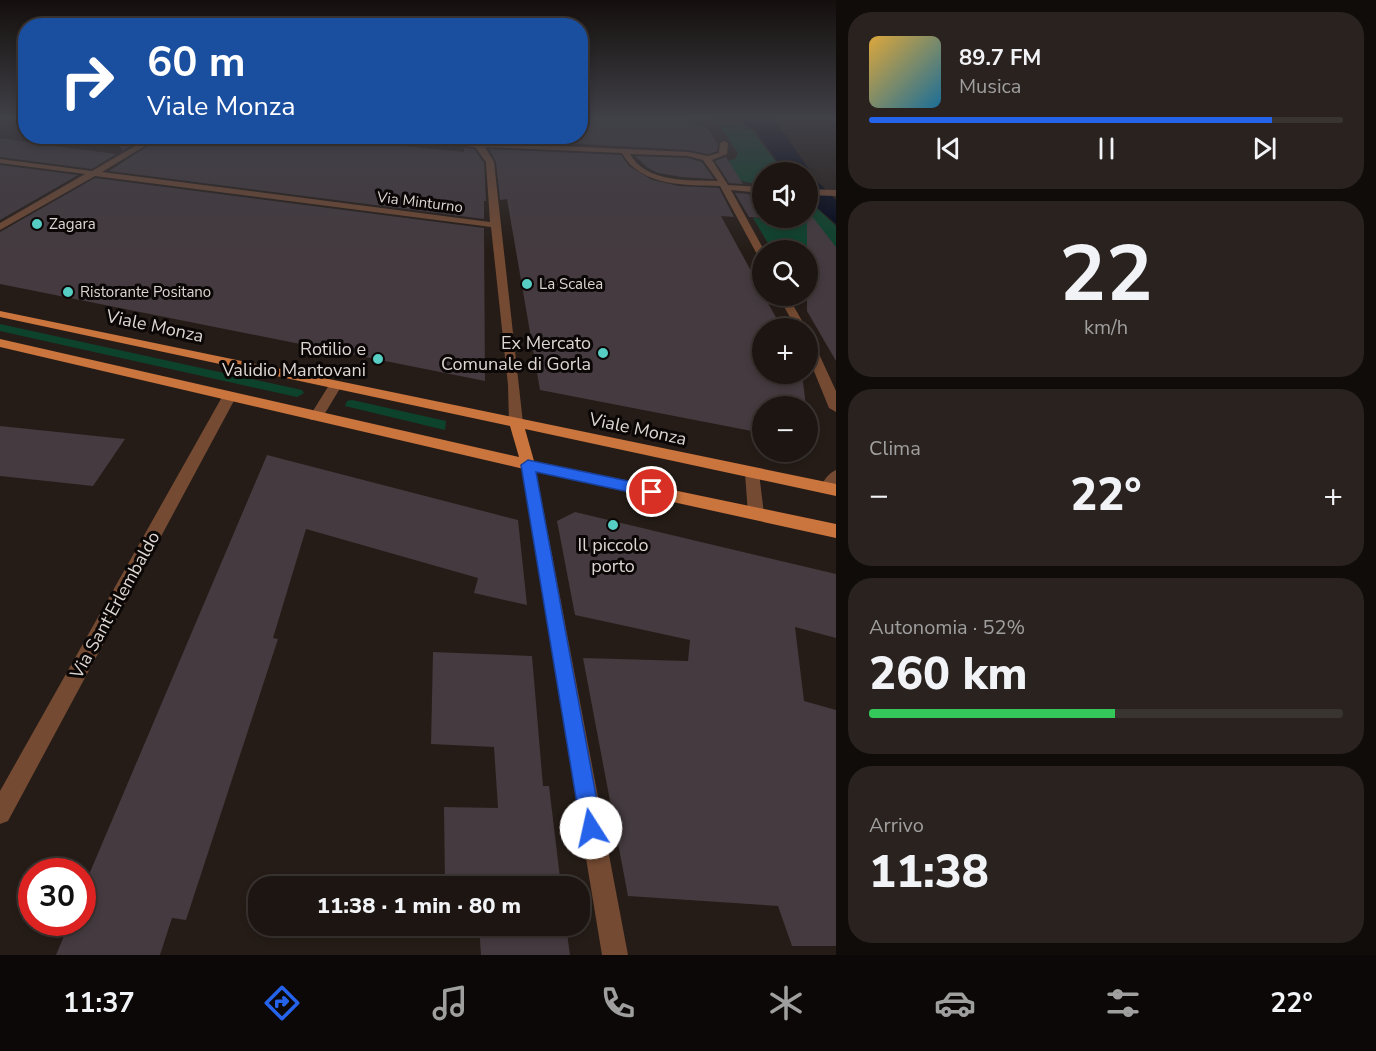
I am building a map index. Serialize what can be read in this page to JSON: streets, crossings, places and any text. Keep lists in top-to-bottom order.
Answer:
{
  "streets": {
    "main road": ["Viale Monza"],
    "street": ["Via Minturno", "Via Sant'Erlembaldo"]
  },
  "places": [
    "Zagara",
    "La Scalea",
    "Ristorante Positano",
    "Ex Mercato Comunale di Gorla",
    "Rotilio e Validio Mantovani",
    "Il piccolo porto"
  ],
  "page": {
    "turn": ["60 m", "Viale Monza"],
    "song": ["89.7 FM", "Musica"],
    "map_buttons": ["+", "−"],
    "tile": [
      ["22", "km/h"],
      "Clima",
      ["Autonomia · 52%", "260 km"],
      ["Arrivo", "11:38"]
    ],
    "heat": ["−", "22°", "+"],
    "limit": "30",
    "trip": "11:38 · 1 min · 80 m",
    "tabs": ["11:37", "22°"]
  }
}
